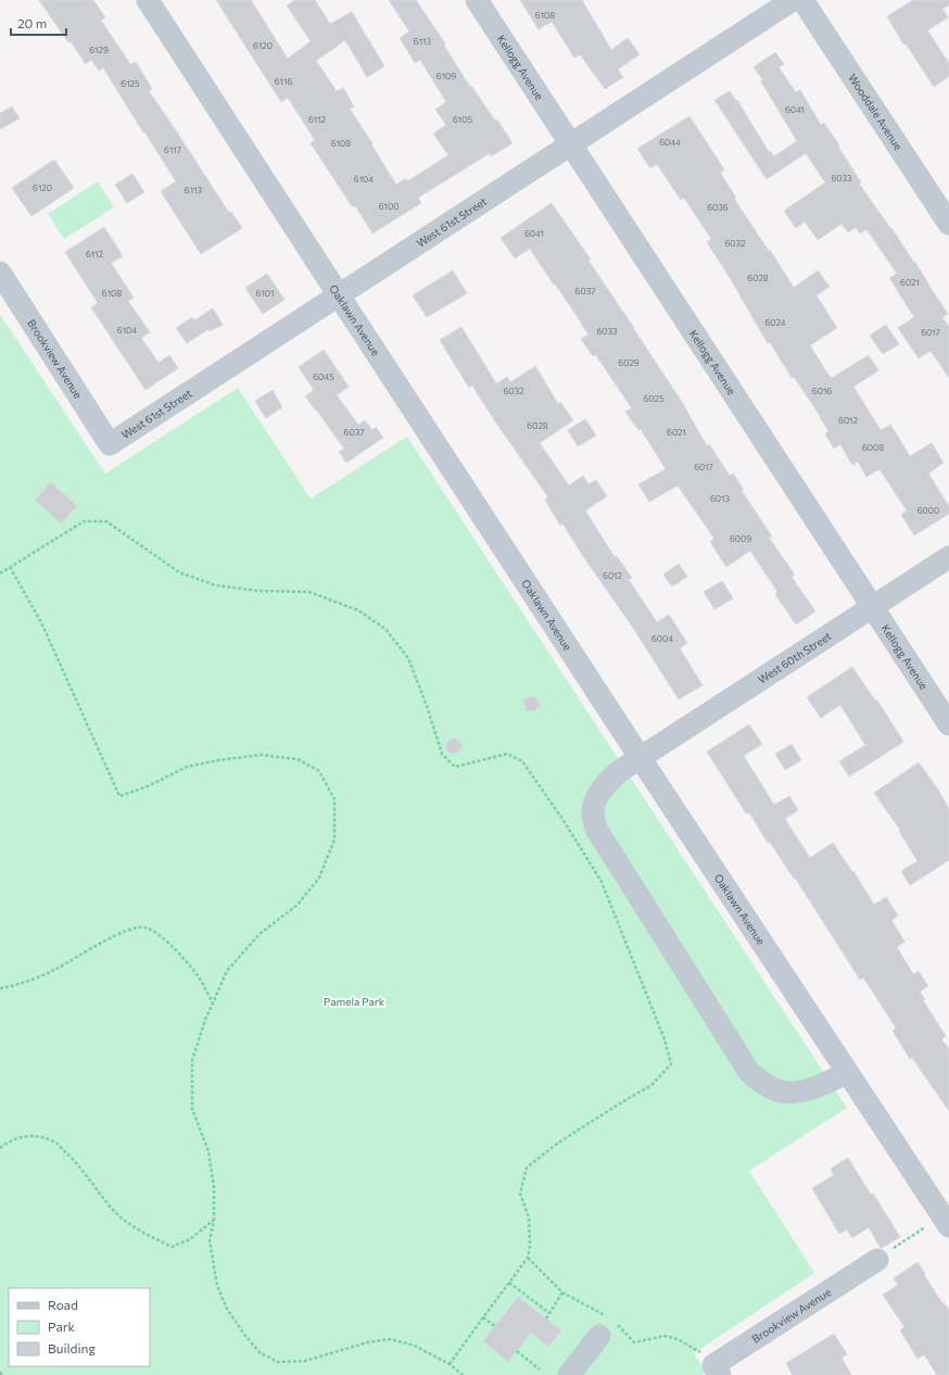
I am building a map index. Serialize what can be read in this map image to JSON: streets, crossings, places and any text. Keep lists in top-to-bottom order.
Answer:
{
  "streets": {
    "street": [
      "Kellogg Avenue",
      "Wooddale Avenue",
      "West 61st Street",
      "Oaklawn Avenue",
      "Brookview Avenue",
      "West 60th Street"
    ]
  },
  "crossings": [
    ["Kellogg Avenue", "West 61st Street"],
    ["Kellogg Avenue", "West 60th Street"],
    ["West 61st Street", "Oaklawn Avenue"],
    ["West 61st Street", "Brookview Avenue"],
    ["Oaklawn Avenue", "West 60th Street"]
  ],
  "parks": ["Pamela Park"],
  "house_numbers": [
    "6108",
    "6113",
    "6120",
    "6129",
    "6109",
    "6116",
    "6125",
    "6041",
    "6112",
    "6105",
    "6044",
    "6108",
    "6117",
    "6033",
    "6104",
    "6120",
    "6113",
    "6100",
    "6036",
    "6041",
    "6032",
    "6112",
    "6028",
    "6021",
    "6037",
    "6108",
    "6101",
    "6024",
    "6104",
    "6033",
    "6017",
    "6029",
    "6045",
    "6032",
    "6016",
    "6025",
    "6012",
    "6028",
    "6037",
    "6021",
    "6008",
    "6017",
    "6013",
    "6000",
    "6009",
    "6012",
    "6004"
  ],
  "legend": ["Road", "Park", "Building"],
  "scale_bar": "20 m"
}
